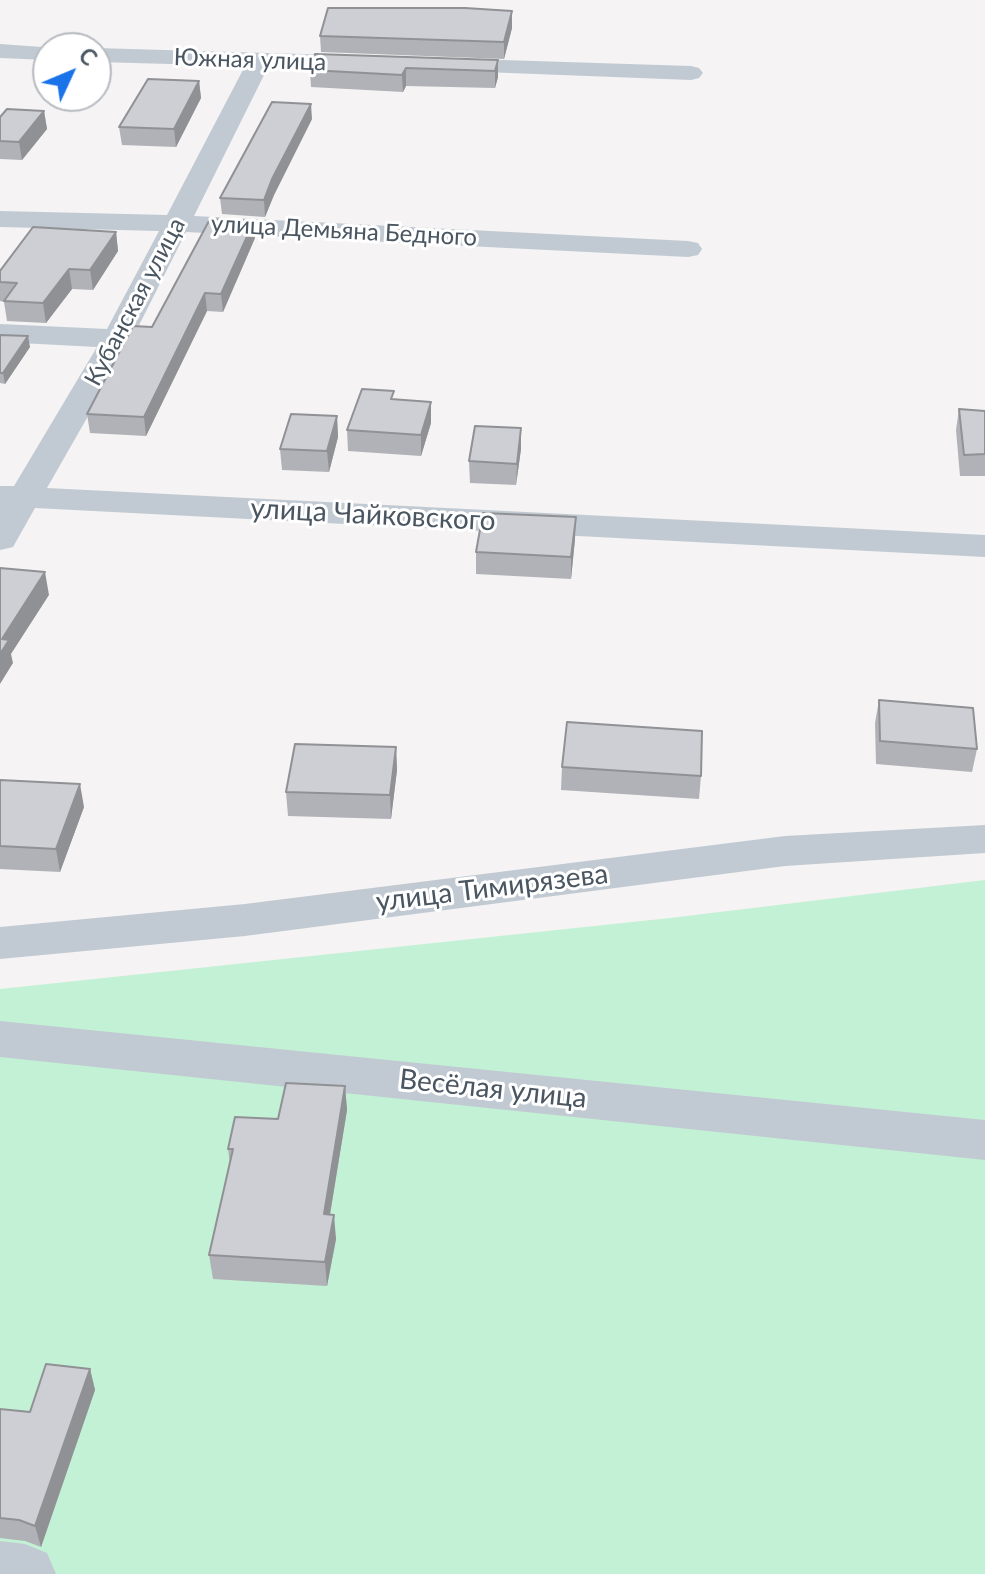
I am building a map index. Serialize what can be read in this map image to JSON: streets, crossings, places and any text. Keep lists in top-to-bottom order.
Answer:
{
  "streets": {
    "street": [
      "Южная улица",
      "улица Демьяна Бедного",
      "Кубанская улица",
      "улица Чайковского",
      "улица Тимирязева",
      "Весёлая улица"
    ]
  },
  "crossings": [
    ["Южная улица", "Кубанская улица"],
    ["улица Демьяна Бедного", "Кубанская улица"],
    ["Кубанская улица", "улица Чайковского"]
  ],
  "north": "top right"
}
